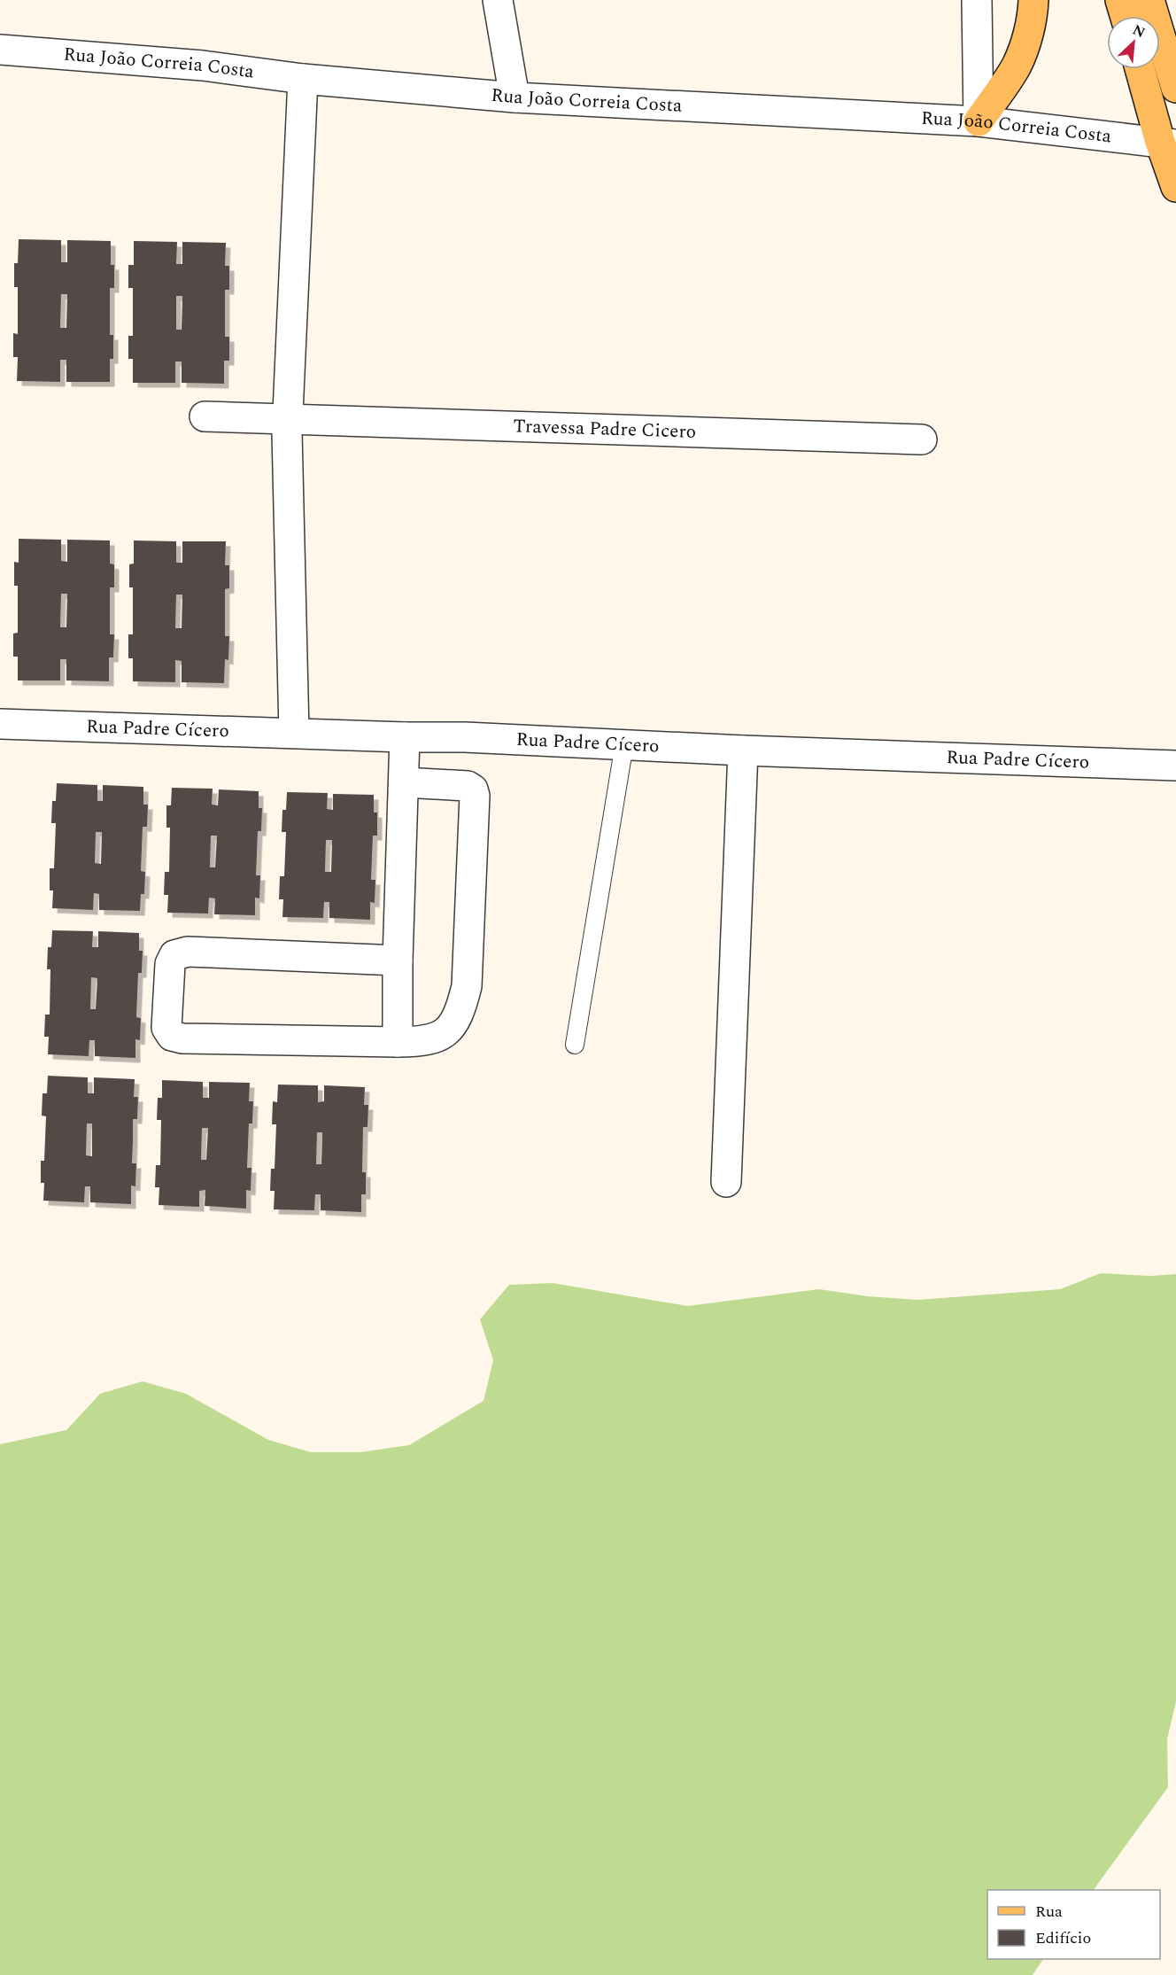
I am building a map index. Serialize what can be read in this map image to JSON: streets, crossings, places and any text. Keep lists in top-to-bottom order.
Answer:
{
  "streets": {
    "street": ["Rua João Correia Costa", "Travessa Padre Cicero", "Rua Padre Cícero"]
  },
  "legend": ["Rua", "Edifício"],
  "north": "top right"
}
